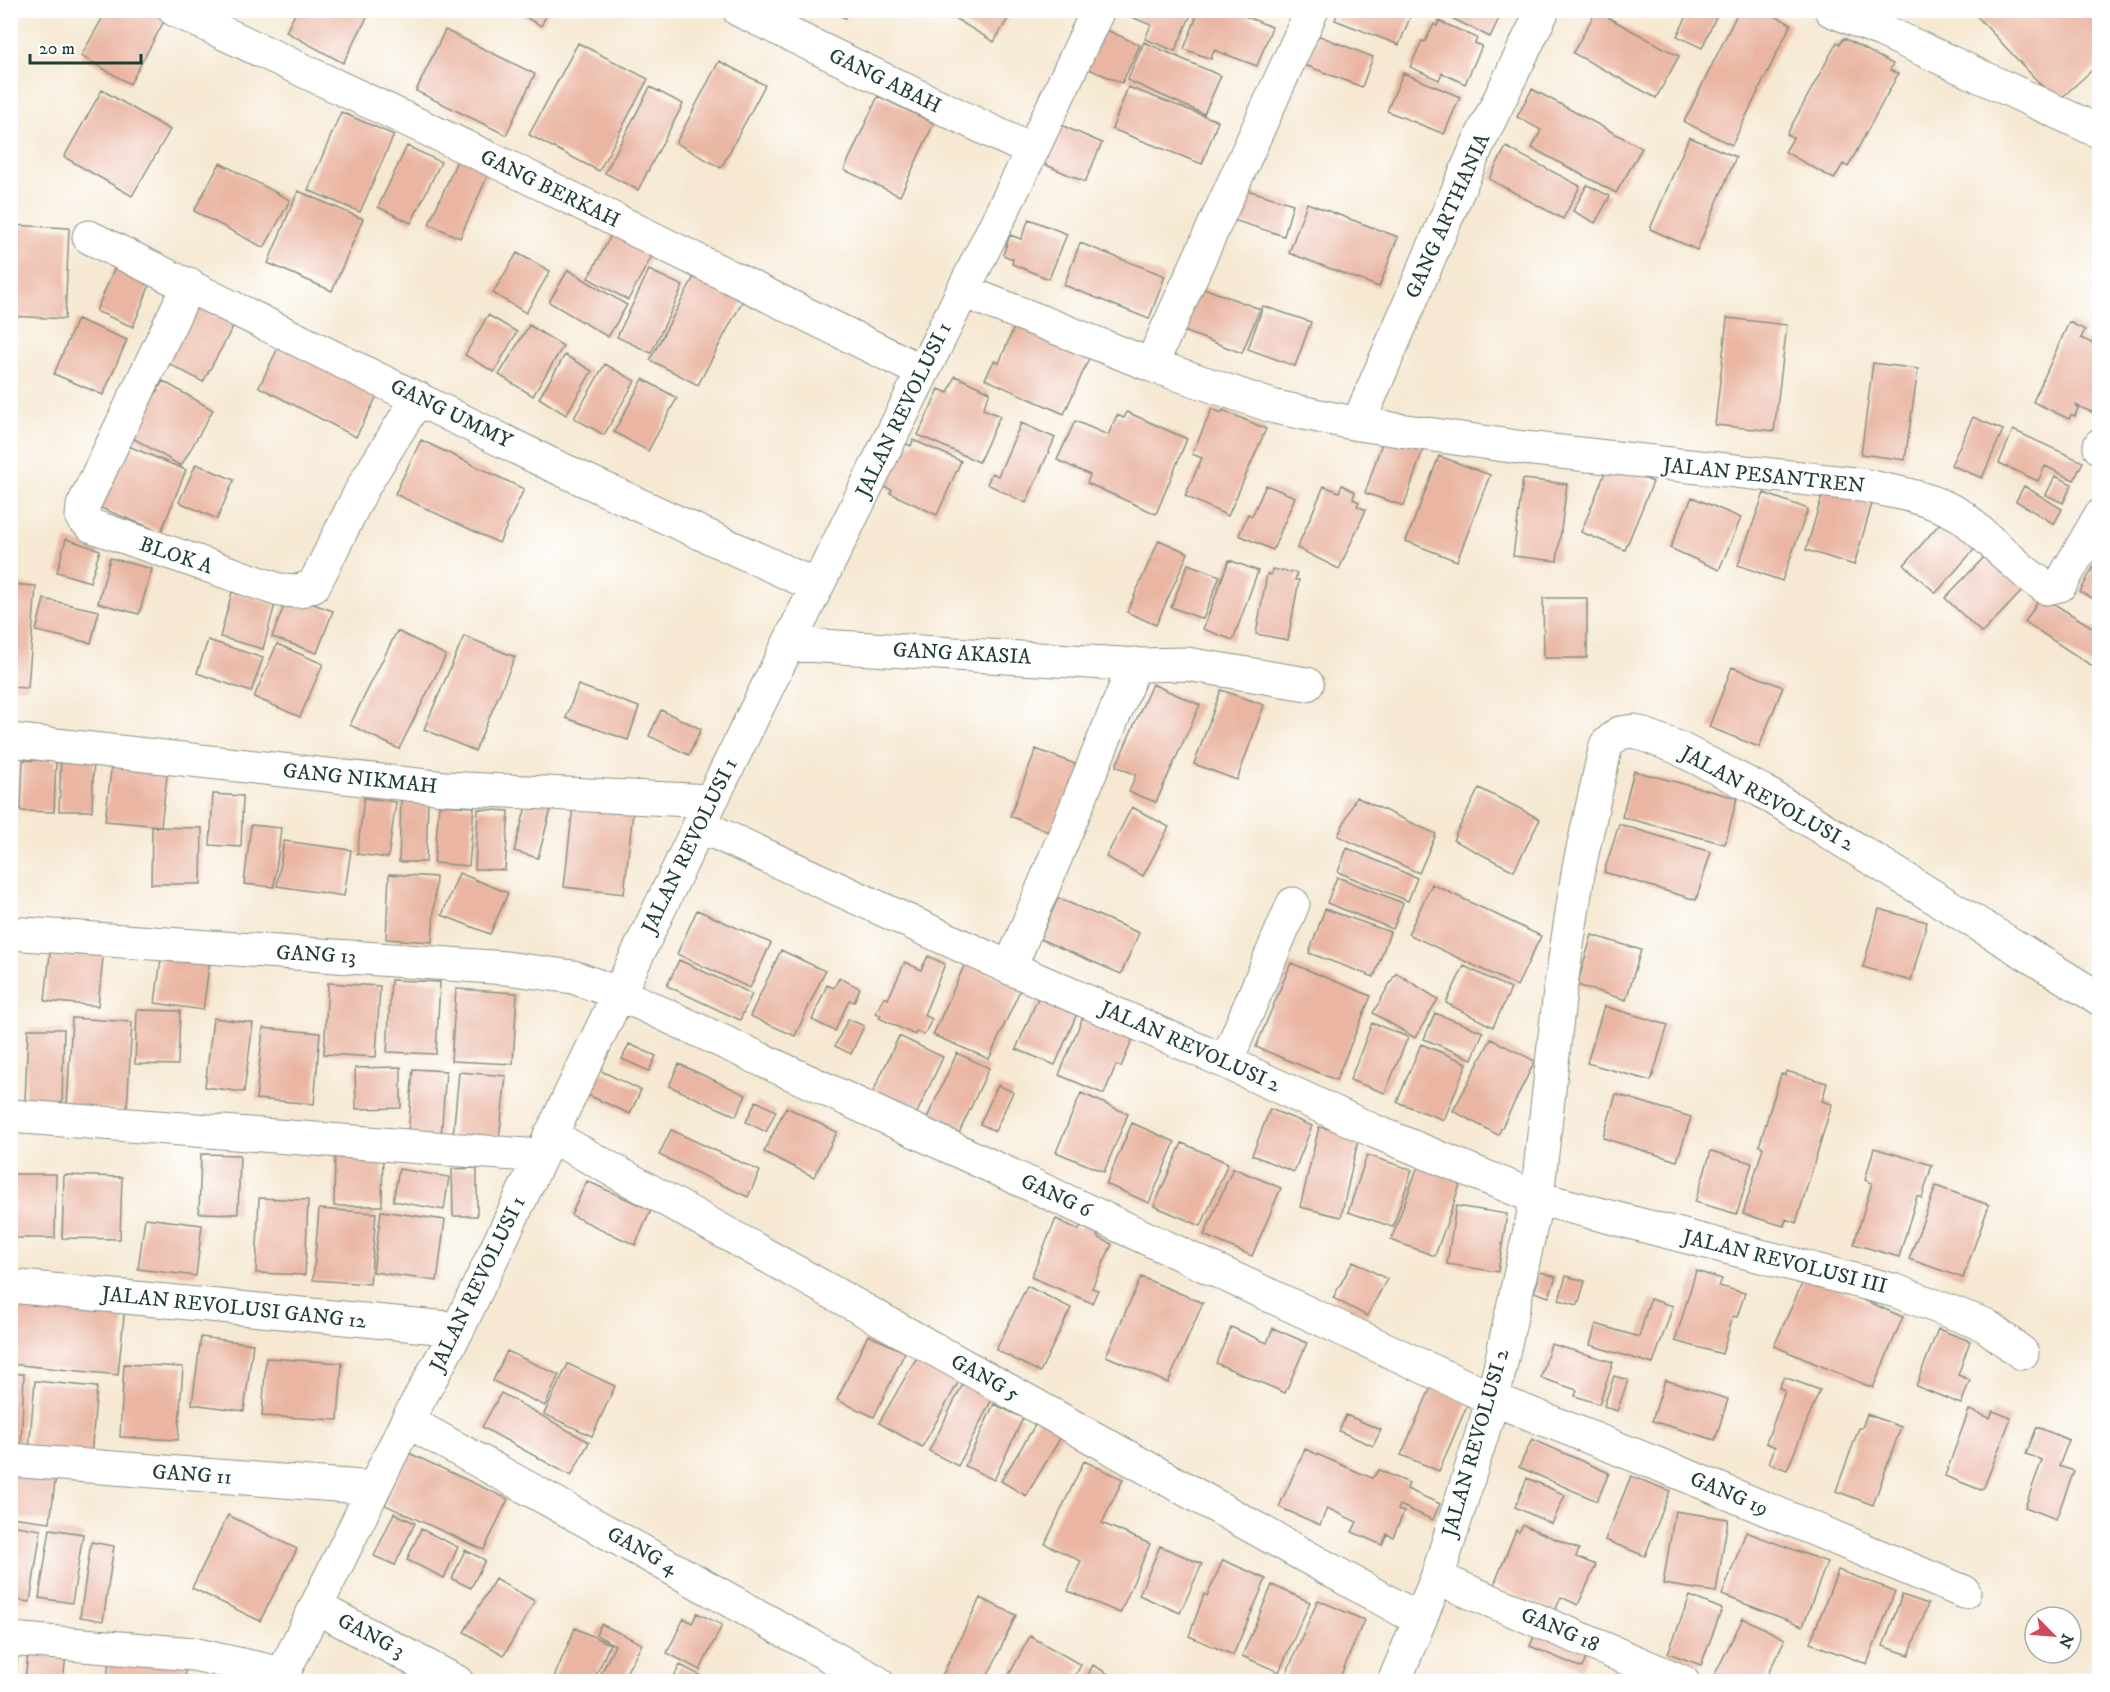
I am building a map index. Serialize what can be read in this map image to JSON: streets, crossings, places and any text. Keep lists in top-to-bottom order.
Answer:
{
  "streets": {
    "street": [
      "GANG ABAH",
      "GANG BERKAH",
      "GANG ARTHANIA",
      "JALAN REVOLUSI 1",
      "GANG UMMY",
      "JALAN PESANTREN",
      "BLOK A",
      "GANG AKASIA",
      "GANG NIKMAH",
      "JALAN REVOLUSI 2",
      "GANG 13",
      "GANG 6",
      "JALAN REVOLUSI III",
      "JALAN REVOLUSI GANG 12",
      "GANG 5",
      "GANG 11",
      "GANG 19",
      "GANG 4",
      "GANG 18",
      "GANG 3"
    ]
  },
  "crossings": [
    ["GANG ABAH", "JALAN REVOLUSI 1"],
    ["GANG BERKAH", "JALAN REVOLUSI 1"],
    ["GANG ARTHANIA", "JALAN PESANTREN"],
    ["JALAN REVOLUSI 1", "GANG UMMY"],
    ["JALAN REVOLUSI 1", "GANG AKASIA"],
    ["JALAN REVOLUSI 1", "GANG NIKMAH"],
    ["JALAN REVOLUSI 1", "JALAN REVOLUSI 2"],
    ["JALAN REVOLUSI 1", "GANG 13"],
    ["JALAN REVOLUSI 1", "GANG 6"],
    ["JALAN REVOLUSI 1", "JALAN REVOLUSI GANG 12"],
    ["JALAN REVOLUSI 1", "GANG 5"],
    ["JALAN REVOLUSI 1", "GANG 11"],
    ["JALAN REVOLUSI 1", "GANG 4"],
    ["JALAN REVOLUSI 1", "GANG 3"],
    ["GANG UMMY", "BLOK A"],
    ["GANG NIKMAH", "JALAN REVOLUSI 2"],
    ["JALAN REVOLUSI 2", "GANG 6"],
    ["JALAN REVOLUSI 2", "JALAN REVOLUSI III"],
    ["JALAN REVOLUSI 2", "GANG 5"],
    ["JALAN REVOLUSI 2", "GANG 19"],
    ["JALAN REVOLUSI 2", "GANG 18"],
    ["GANG 13", "GANG 6"],
    ["GANG 6", "GANG 19"]
  ],
  "scale_bar": "20 m",
  "north": "bottom right"
}
